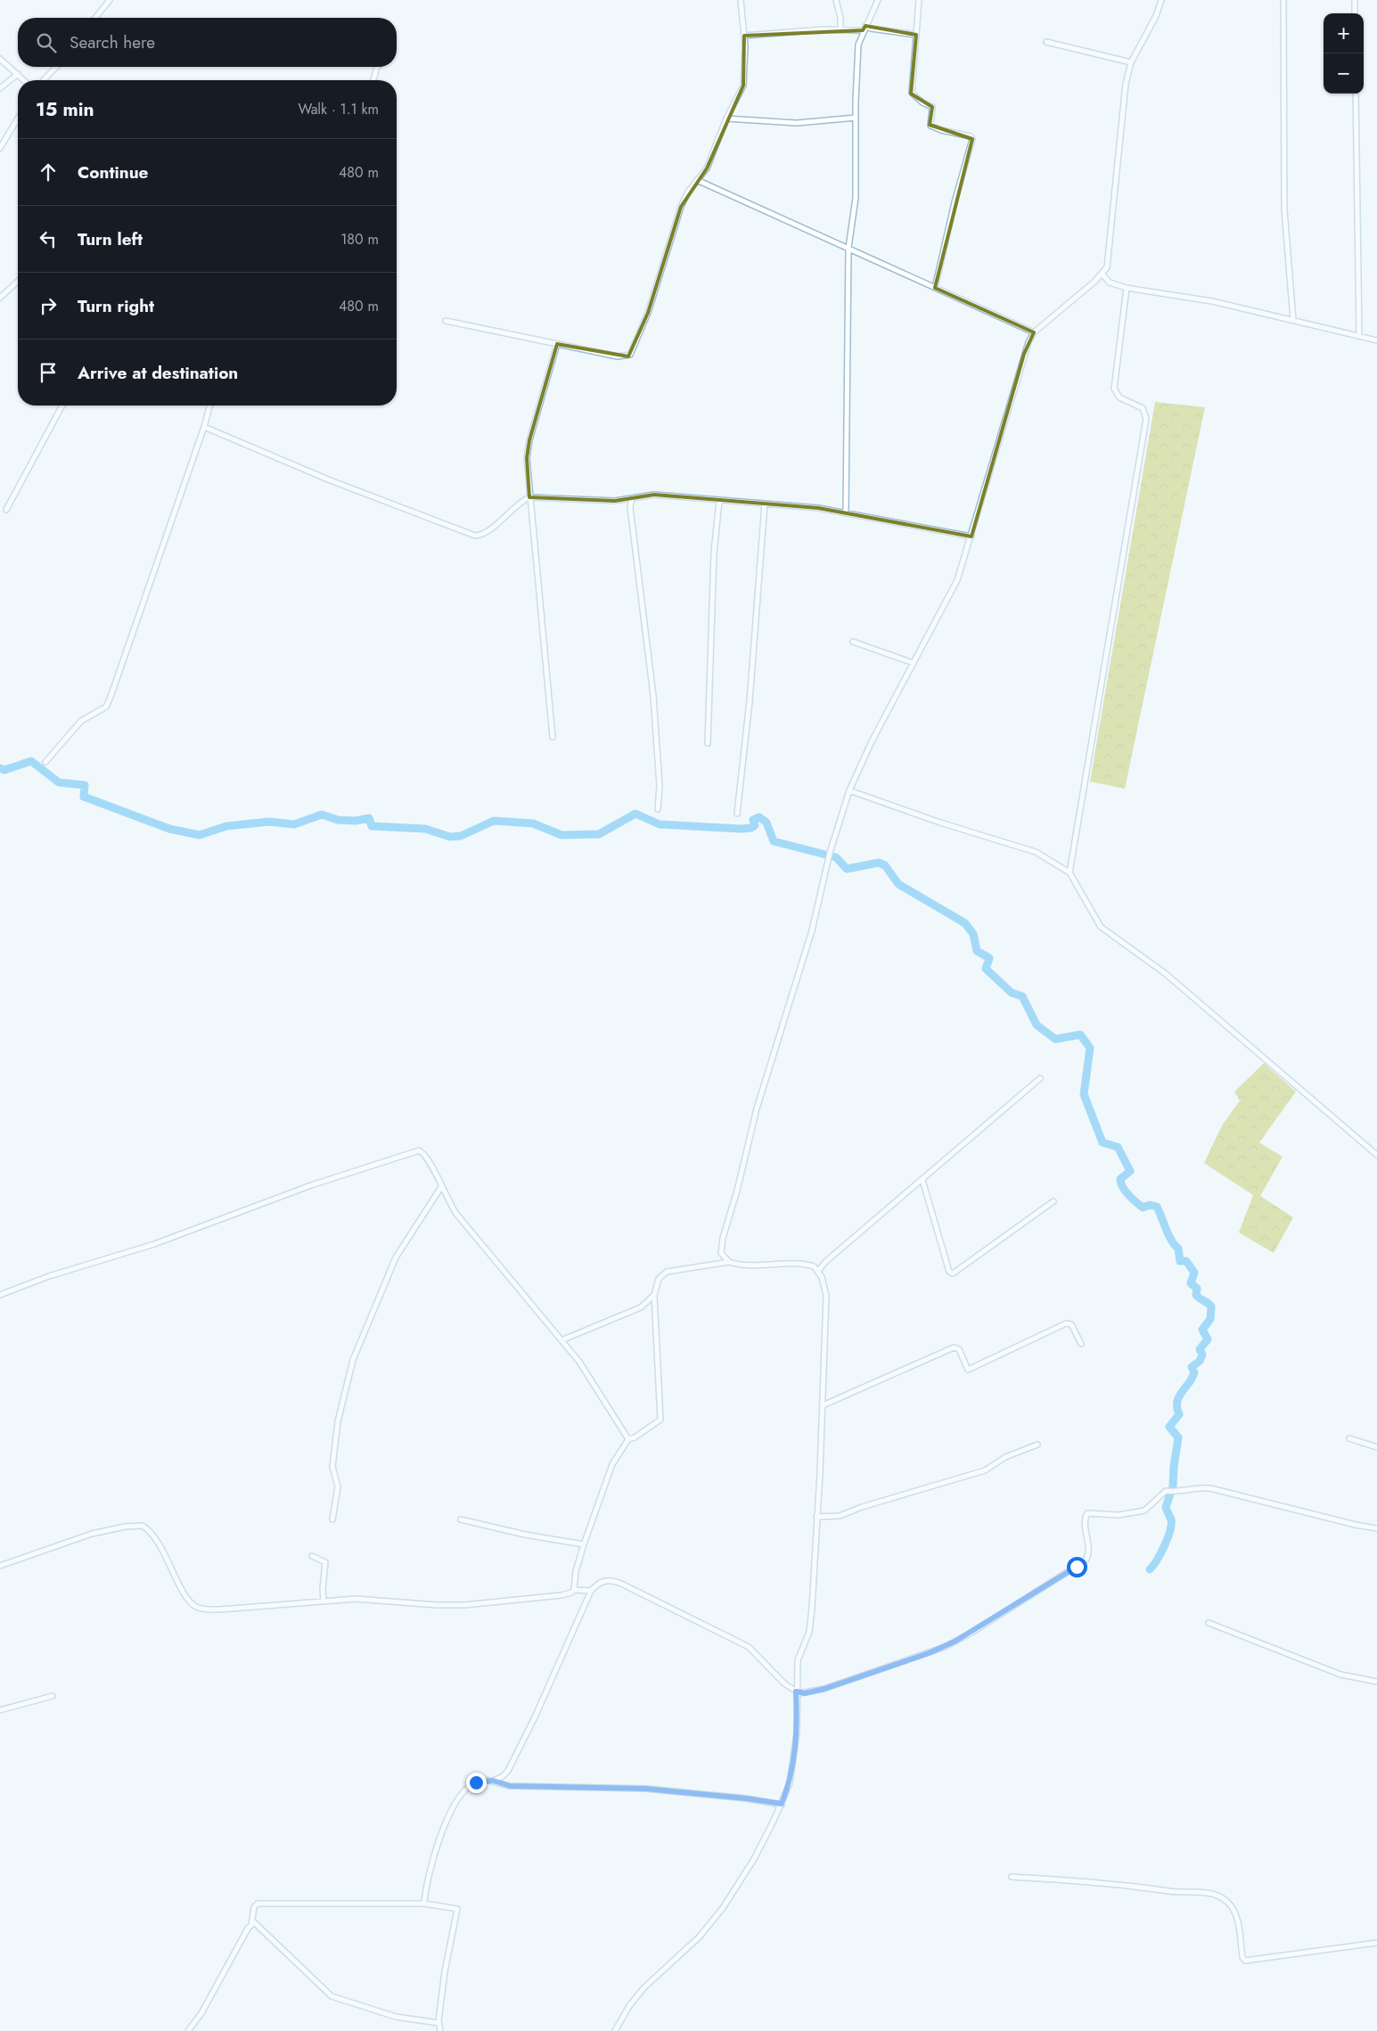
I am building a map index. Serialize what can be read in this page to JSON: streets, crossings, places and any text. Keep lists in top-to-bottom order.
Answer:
{
  "page": {
    "map_buttons": ["+", "−"],
    "search": "Search here",
    "heading": ["15 min", "Walk · 1.1 km"],
    "list": [
      ["Continue", "480 m"],
      ["Turn left", "180 m"],
      ["Turn right", "480 m"],
      "Arrive at destination"
    ]
  }
}
